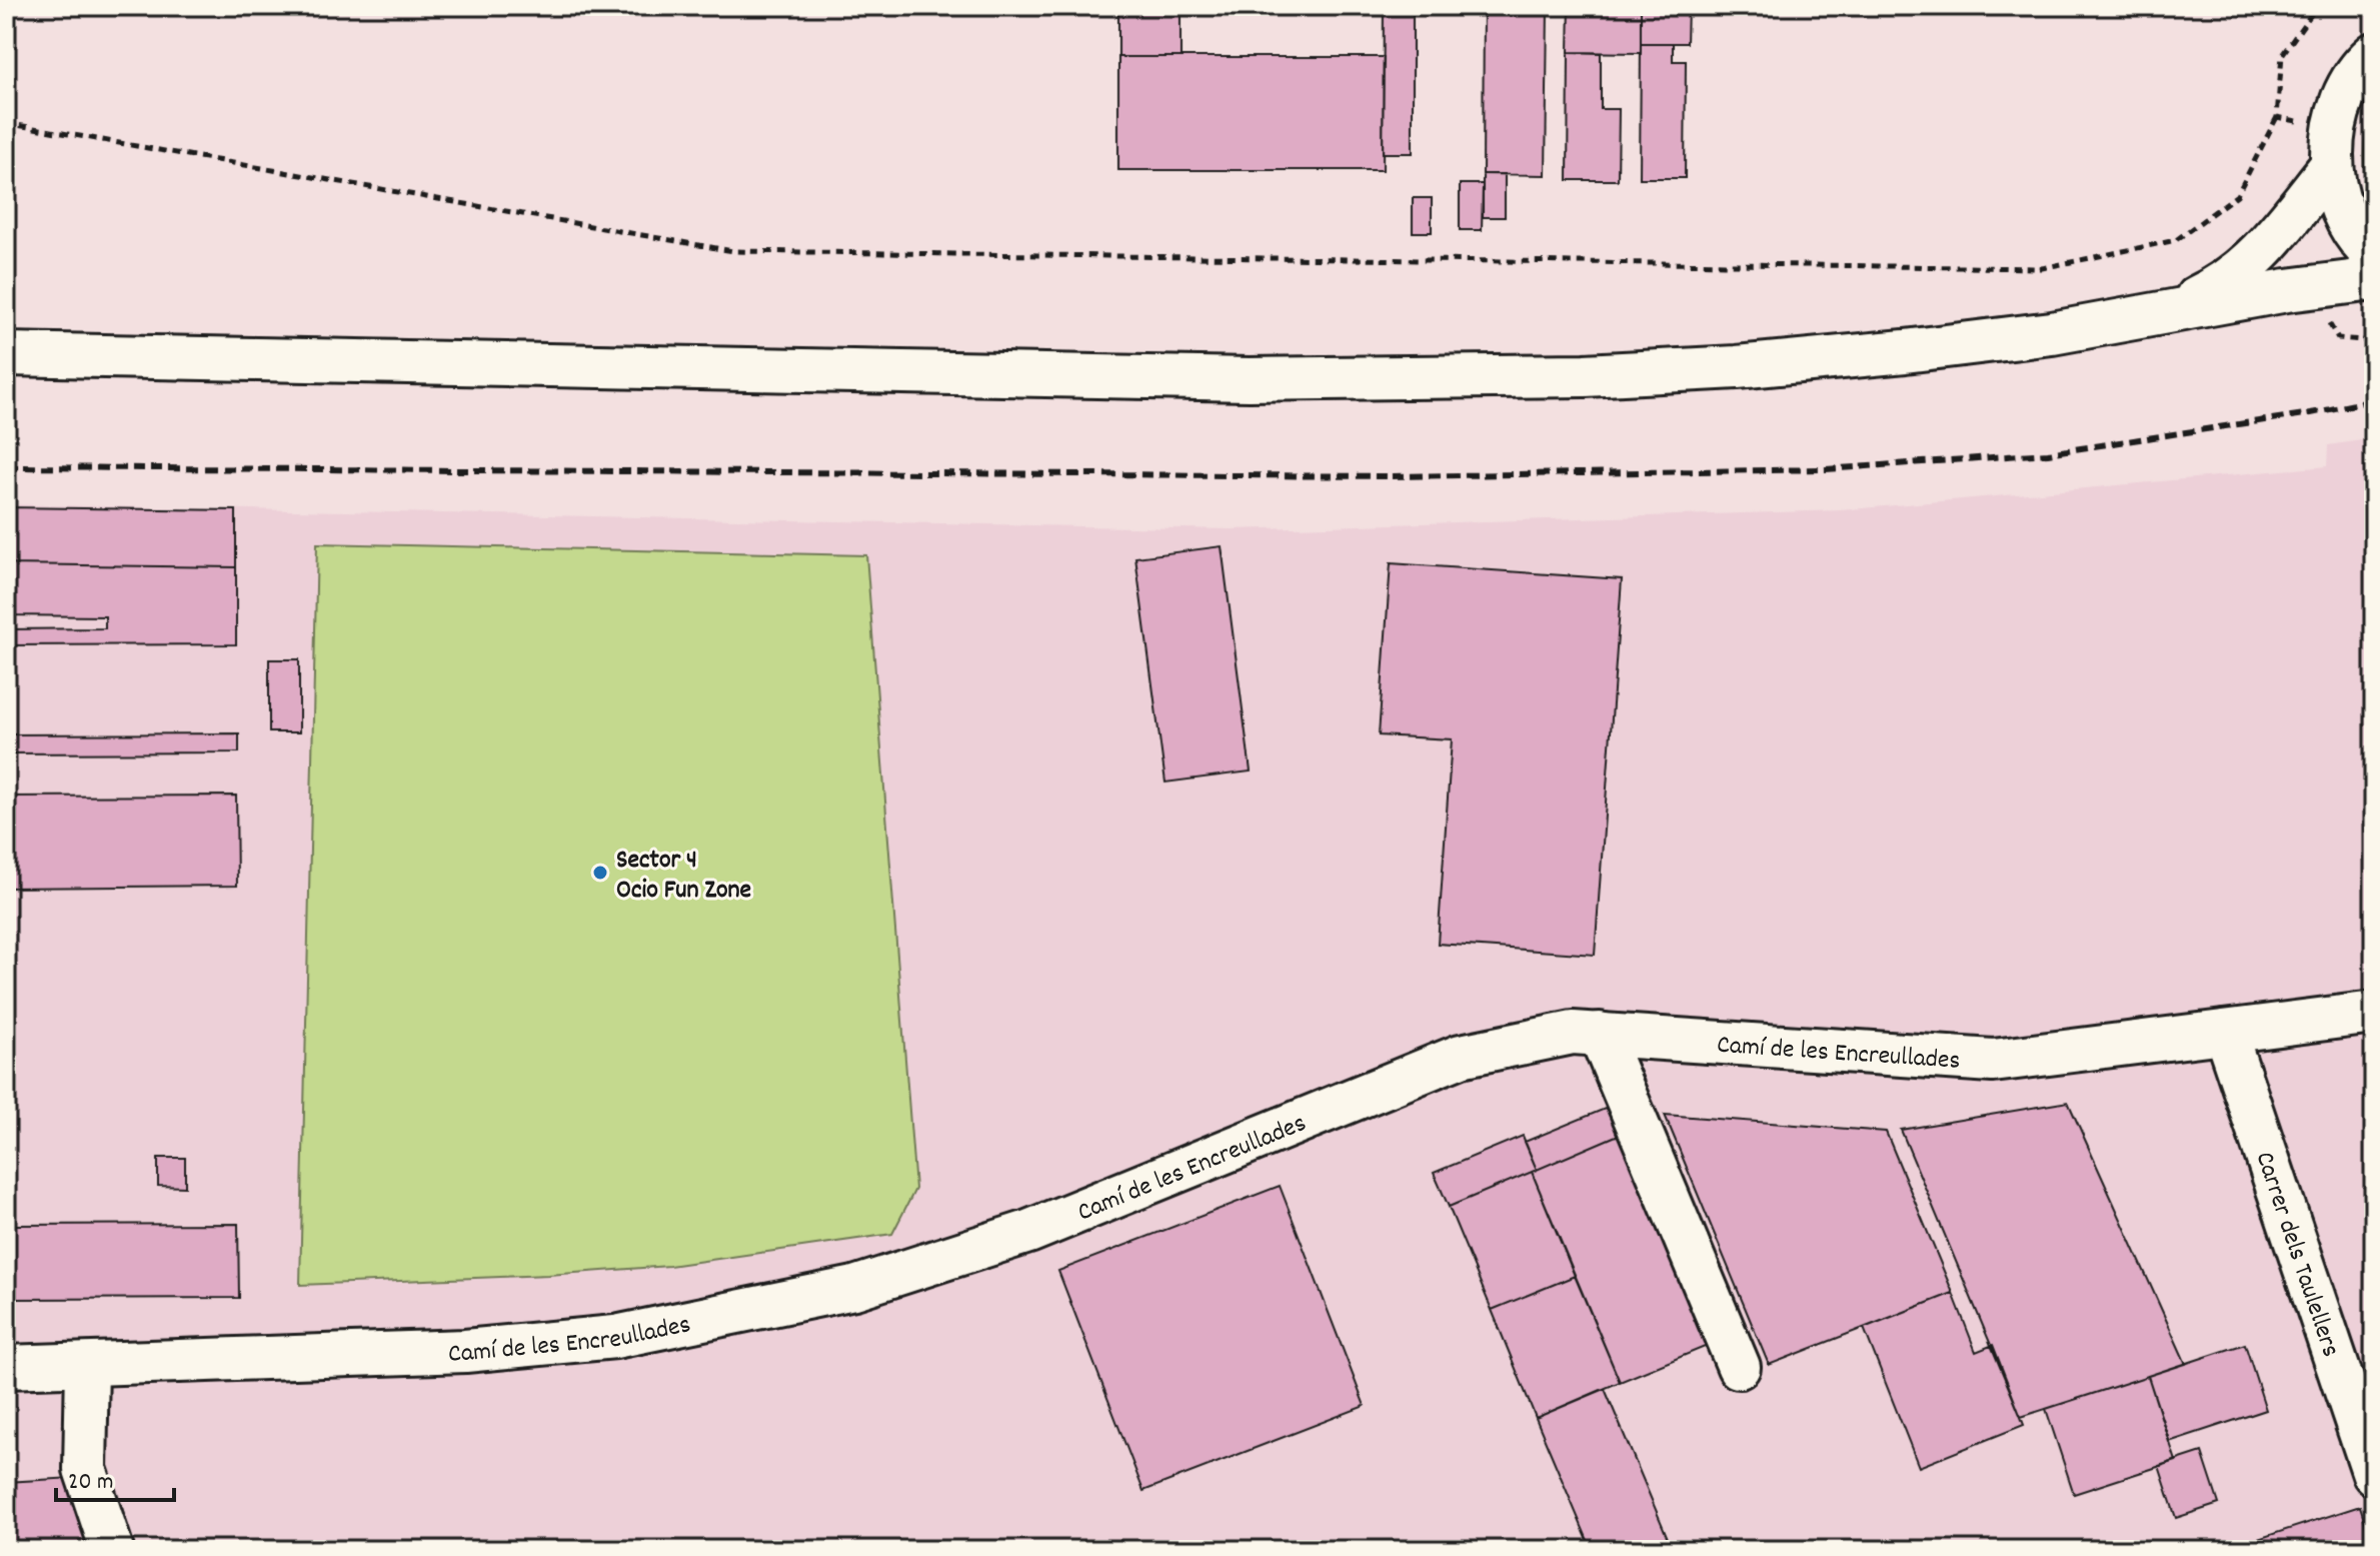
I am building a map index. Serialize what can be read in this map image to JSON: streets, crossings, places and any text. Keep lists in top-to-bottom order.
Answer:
{
  "streets": {
    "street": ["Camí de les Encreullades", "Carrer dels Taulellers"]
  },
  "crossings": [
    ["Camí de les Encreullades", "Carrer dels Taulellers"]
  ],
  "places": ["Sector 4 Ocio Fun Zone"],
  "scale_bar": "20 m"
}
